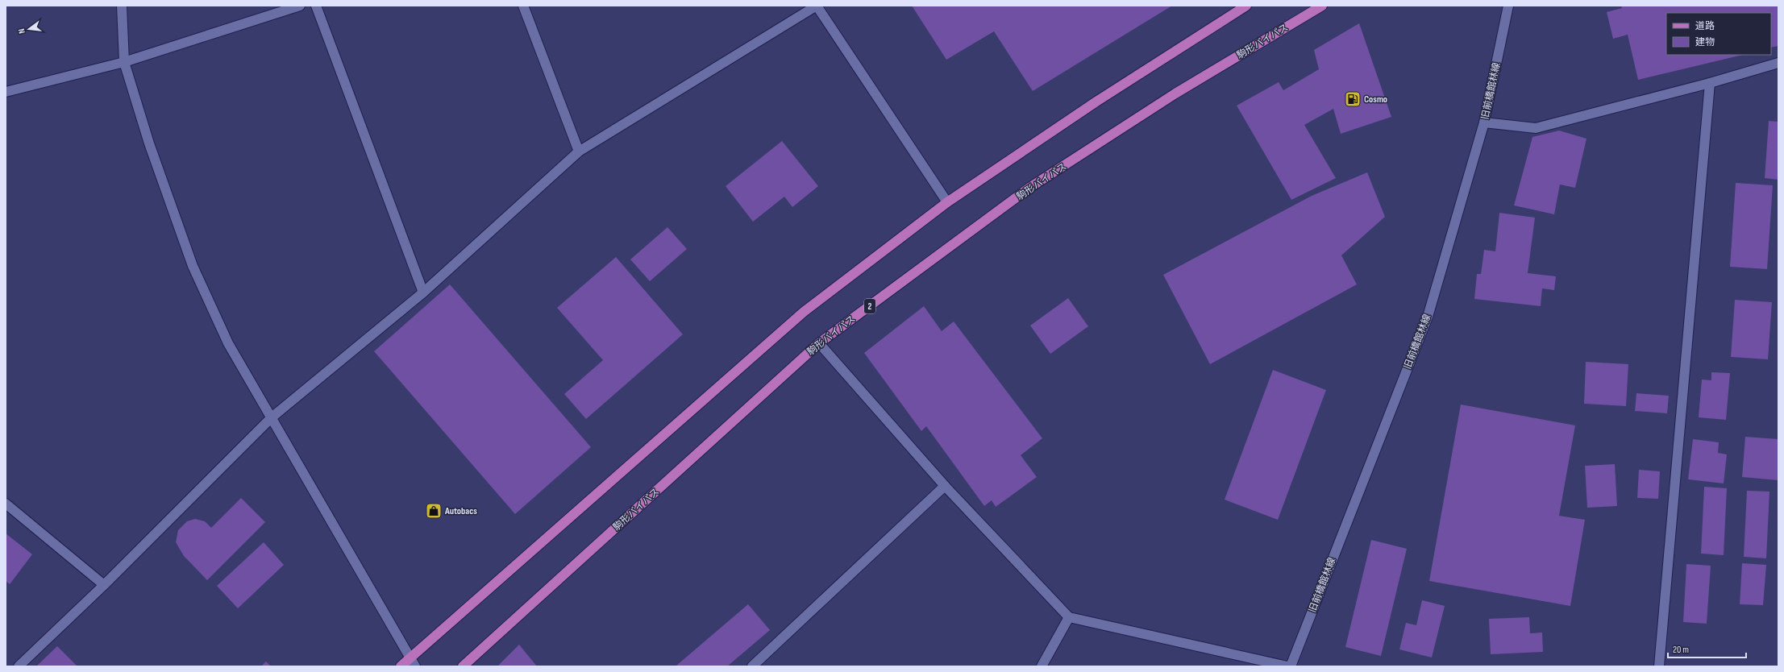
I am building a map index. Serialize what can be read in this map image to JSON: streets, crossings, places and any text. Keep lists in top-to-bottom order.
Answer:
{
  "streets": {
    "main road": ["駒形バイパス", "2"],
    "street": ["旧前橋館林線"]
  },
  "places": {
    "fuel station": ["Cosmo"],
    "shop": ["Autobacs"]
  },
  "legend": ["道路", "建物"],
  "scale_bar": "20 m",
  "north": "left"
}
